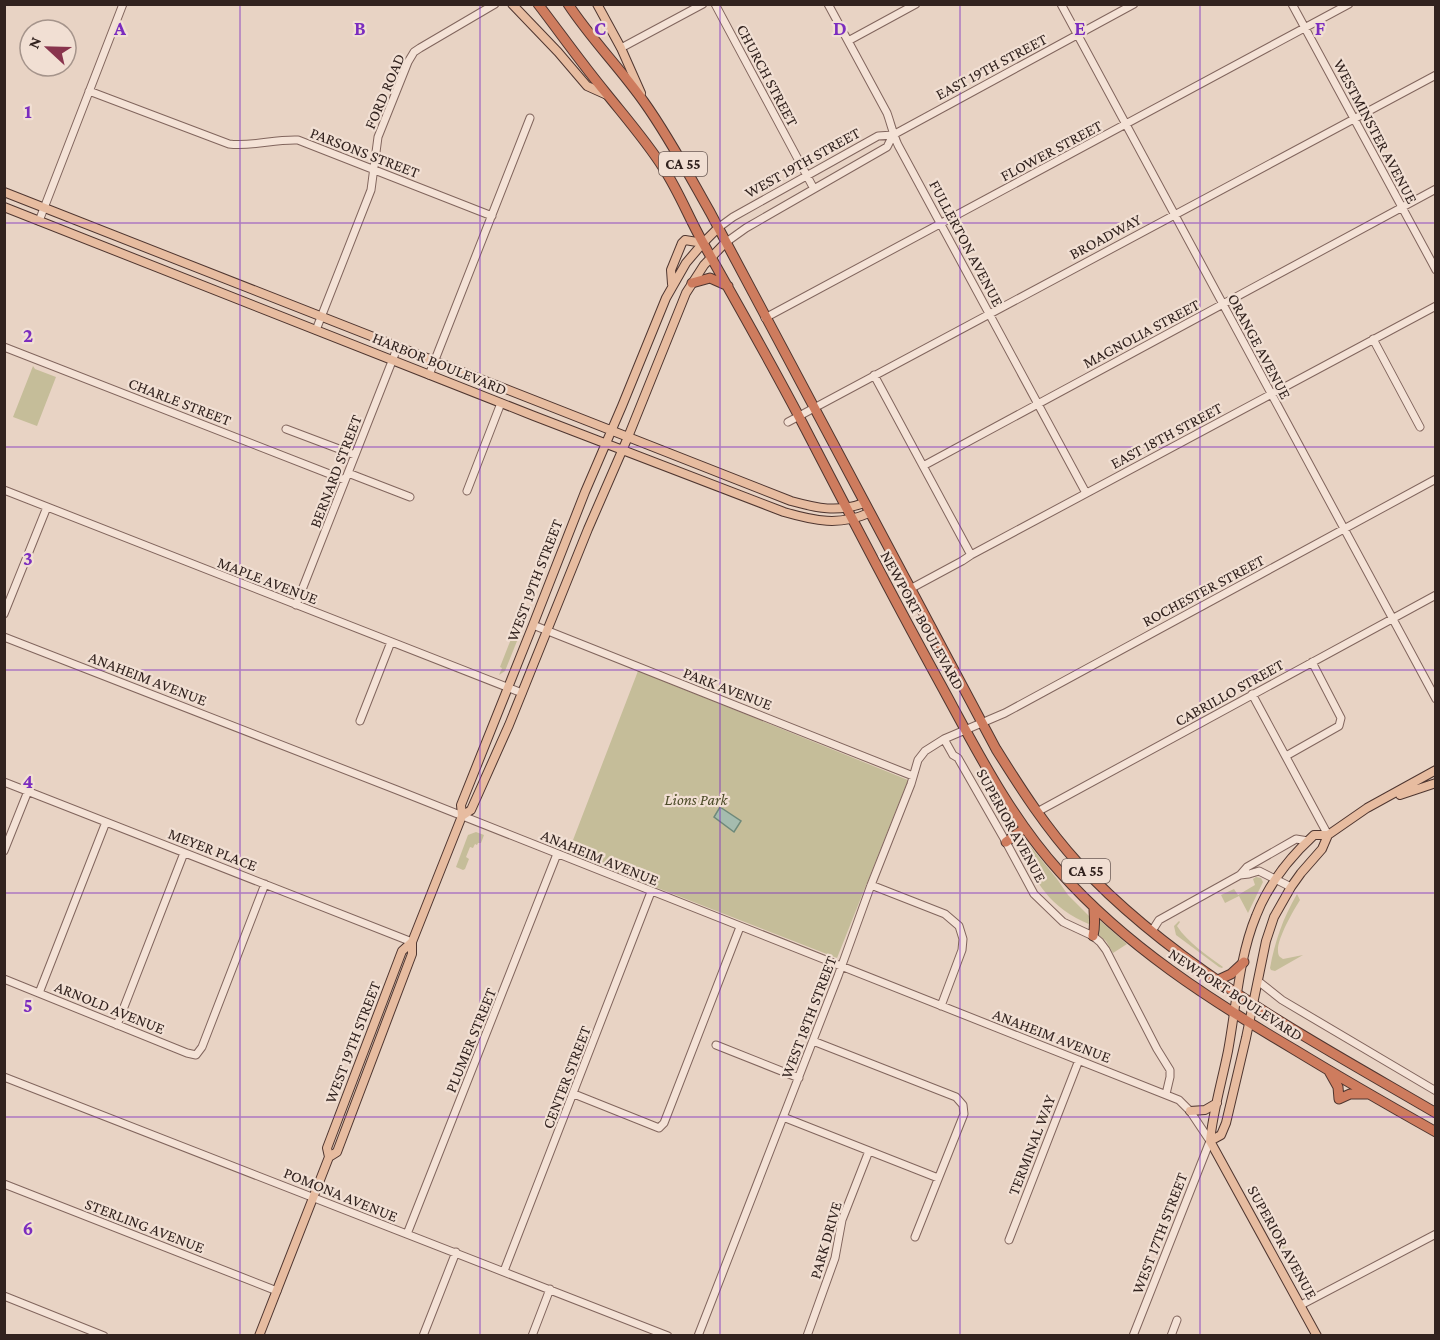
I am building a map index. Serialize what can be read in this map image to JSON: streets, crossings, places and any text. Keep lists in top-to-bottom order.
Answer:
{
  "streets": {
    "highway": ["CA 55", "NEWPORT BOULEVARD"],
    "main road": ["WEST 19TH STREET", "HARBOR BOULEVARD", "SUPERIOR AVENUE"],
    "street": [
      "EAST 19TH STREET",
      "CHURCH STREET",
      "FORD ROAD",
      "WESTMINSTER AVENUE",
      "FLOWER STREET",
      "PARSONS STREET",
      "BROADWAY",
      "FULLERTON AVENUE",
      "MAGNOLIA STREET",
      "ORANGE AVENUE",
      "CHARLE STREET",
      "EAST 18TH STREET",
      "BERNARD STREET",
      "MAPLE AVENUE",
      "ROCHESTER STREET",
      "ANAHEIM AVENUE",
      "PARK AVENUE",
      "CABRILLO STREET",
      "MEYER PLACE",
      "ARNOLD AVENUE",
      "WEST 18TH STREET",
      "PLUMER STREET",
      "CENTER STREET",
      "TERMINAL WAY",
      "POMONA AVENUE",
      "STERLING AVENUE",
      "WEST 17TH STREET",
      "PARK DRIVE"
    ]
  },
  "crossings": [
    ["EAST 19TH STREET", "WEST 19TH STREET"],
    ["EAST 19TH STREET", "FULLERTON AVENUE"],
    ["EAST 19TH STREET", "ORANGE AVENUE"],
    ["CHURCH STREET", "WEST 19TH STREET"],
    ["FORD ROAD", "PARSONS STREET"],
    ["FORD ROAD", "HARBOR BOULEVARD"],
    ["WESTMINSTER AVENUE", "FLOWER STREET"],
    ["WESTMINSTER AVENUE", "BROADWAY"],
    ["WESTMINSTER AVENUE", "MAGNOLIA STREET"],
    ["FLOWER STREET", "FULLERTON AVENUE"],
    ["FLOWER STREET", "ORANGE AVENUE"],
    ["FLOWER STREET", "NEWPORT BOULEVARD"],
    ["WEST 19TH STREET", "FULLERTON AVENUE"],
    ["WEST 19TH STREET", "HARBOR BOULEVARD"],
    ["WEST 19TH STREET", "MAPLE AVENUE"],
    ["WEST 19TH STREET", "NEWPORT BOULEVARD"],
    ["WEST 19TH STREET", "ANAHEIM AVENUE"],
    ["WEST 19TH STREET", "PARK AVENUE"],
    ["WEST 19TH STREET", "MEYER PLACE"],
    ["WEST 19TH STREET", "POMONA AVENUE"],
    ["WEST 19TH STREET", "STERLING AVENUE"],
    ["CA 55", "NEWPORT BOULEVARD"],
    ["BROADWAY", "FULLERTON AVENUE"],
    ["BROADWAY", "ORANGE AVENUE"],
    ["BROADWAY", "NEWPORT BOULEVARD"],
    ["FULLERTON AVENUE", "MAGNOLIA STREET"],
    ["FULLERTON AVENUE", "EAST 18TH STREET"],
    ["MAGNOLIA STREET", "ORANGE AVENUE"],
    ["ORANGE AVENUE", "EAST 18TH STREET"],
    ["ORANGE AVENUE", "ROCHESTER STREET"],
    ["ORANGE AVENUE", "CABRILLO STREET"],
    ["HARBOR BOULEVARD", "BERNARD STREET"],
    ["HARBOR BOULEVARD", "NEWPORT BOULEVARD"],
    ["CHARLE STREET", "BERNARD STREET"],
    ["EAST 18TH STREET", "NEWPORT BOULEVARD"],
    ["BERNARD STREET", "MAPLE AVENUE"],
    ["ROCHESTER STREET", "NEWPORT BOULEVARD"],
    ["ROCHESTER STREET", "WEST 18TH STREET"],
    ["NEWPORT BOULEVARD", "CABRILLO STREET"],
    ["NEWPORT BOULEVARD", "WEST 18TH STREET"],
    ["ANAHEIM AVENUE", "SUPERIOR AVENUE"],
    ["ANAHEIM AVENUE", "WEST 18TH STREET"],
    ["ANAHEIM AVENUE", "PLUMER STREET"],
    ["ANAHEIM AVENUE", "CENTER STREET"],
    ["ANAHEIM AVENUE", "TERMINAL WAY"],
    ["PARK AVENUE", "WEST 18TH STREET"],
    ["SUPERIOR AVENUE", "WEST 18TH STREET"],
    ["SUPERIOR AVENUE", "WEST 17TH STREET"],
    ["MEYER PLACE", "ARNOLD AVENUE"],
    ["PLUMER STREET", "POMONA AVENUE"],
    ["CENTER STREET", "POMONA AVENUE"]
  ],
  "parks": ["Lions Park"],
  "north": "left",
  "grid": {
    "columns": [
      "A",
      "B",
      "C",
      "D",
      "E",
      "F"
    ],
    "rows": [
      "1",
      "2",
      "3",
      "4",
      "5",
      "6"
    ]
  }
}
